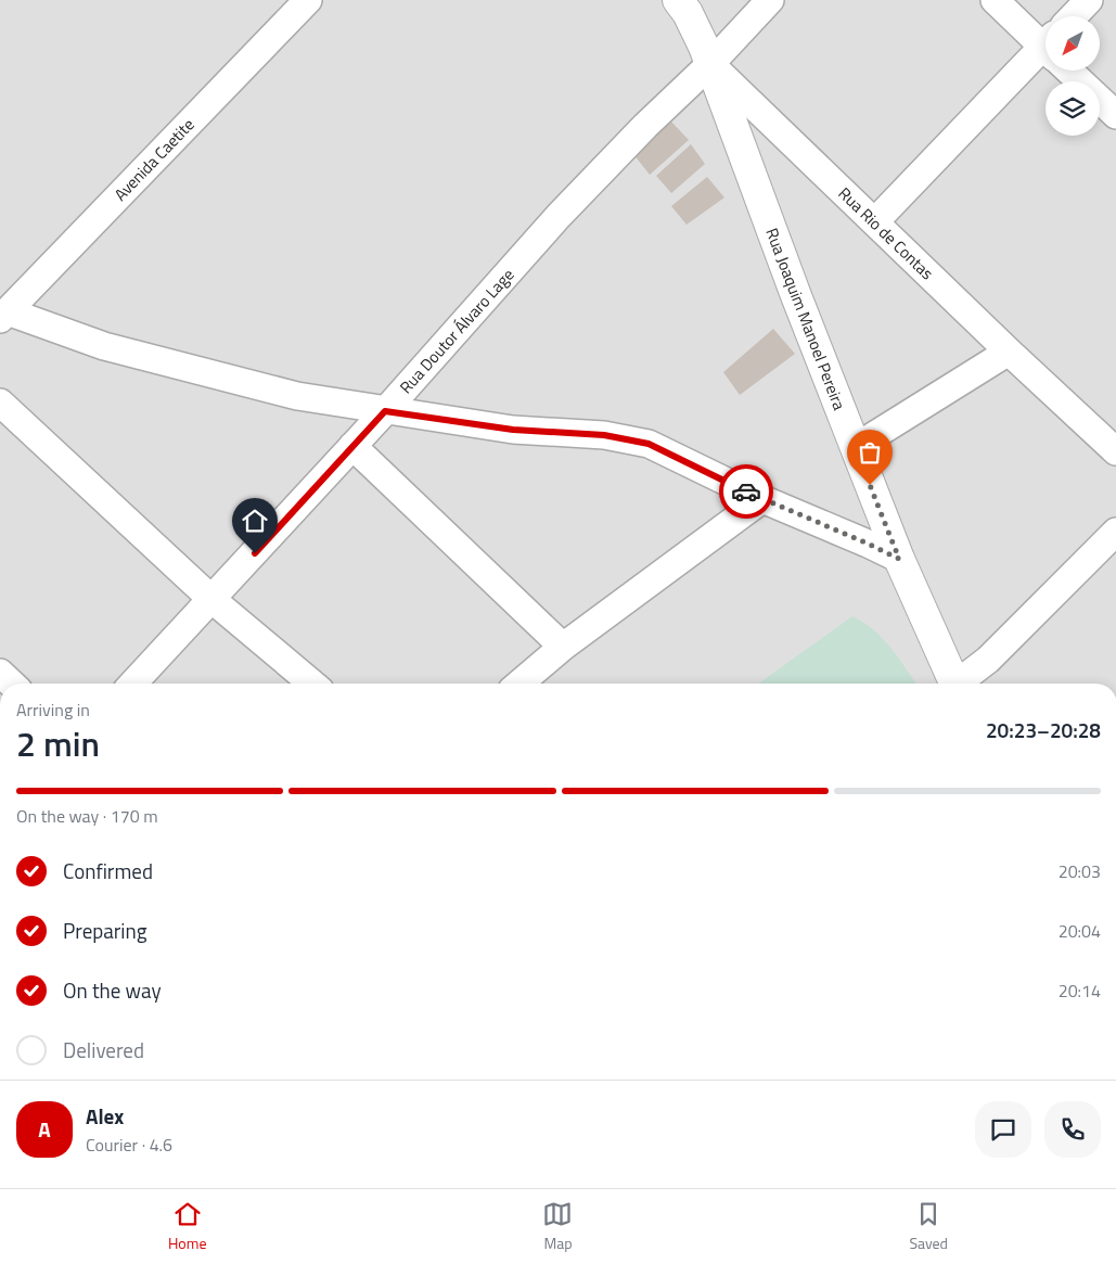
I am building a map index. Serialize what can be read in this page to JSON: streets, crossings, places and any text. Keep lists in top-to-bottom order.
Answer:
{
  "streets": {
    "street": [
      "Avenida Caetite",
      "Rua Rio de Contas",
      "Rua Joaquim Manoel Pereira",
      "Rua Doutor Álvaro Lage"
    ]
  },
  "crossings": [
    ["Rua Rio de Contas", "Rua Joaquim Manoel Pereira"],
    ["Rua Rio de Contas", "Rua Doutor Álvaro Lage"],
    ["Rua Joaquim Manoel Pereira", "Rua Doutor Álvaro Lage"]
  ],
  "north": "bottom left",
  "page": {
    "heading": ["2 min", "Arriving in", "20:23–20:28"],
    "panel": ["Alex", "Courier · 4.6"],
    "bar": "On the way · 170 m",
    "list": [
      ["Confirmed", "20:03"],
      ["Preparing", "20:04"],
      ["On the way", "20:14"],
      "Delivered"
    ],
    "round": "A",
    "tabs": ["Home", "Map", "Saved"]
  }
}
